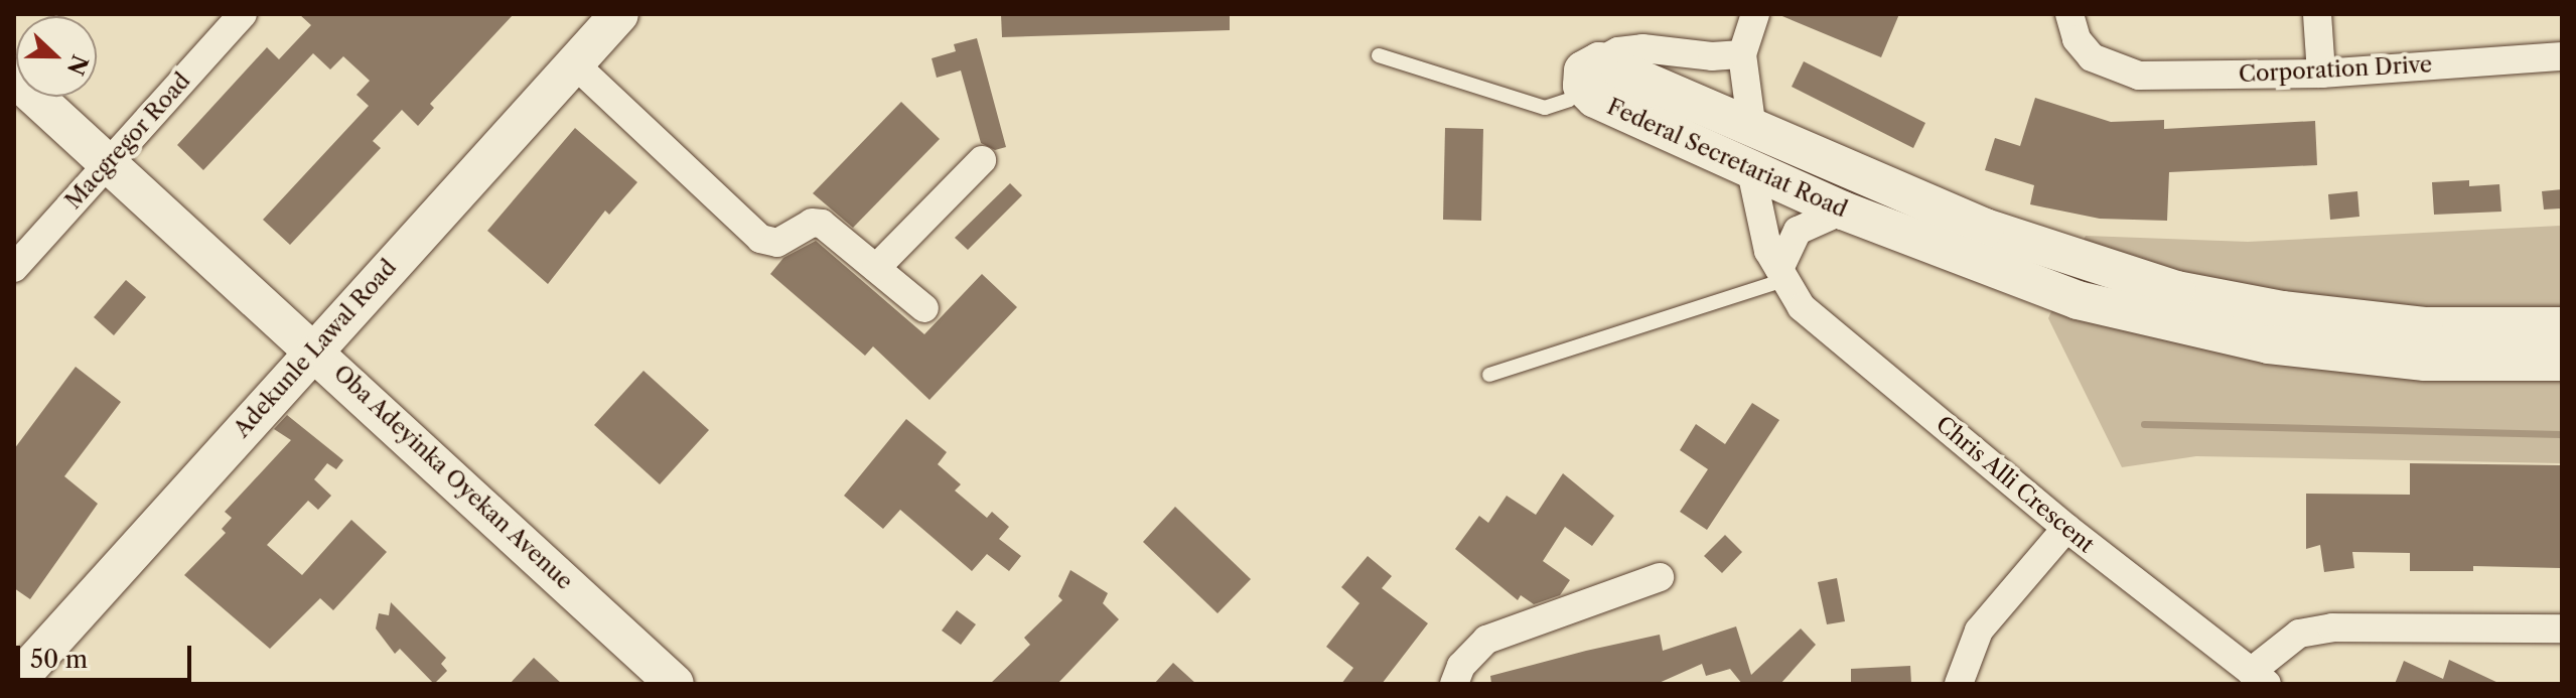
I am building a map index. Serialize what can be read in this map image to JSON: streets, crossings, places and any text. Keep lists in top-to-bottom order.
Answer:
{
  "streets": {
    "main road": ["Federal Secretariat Road", "Adekunle Lawal Road", "Oba Adeyinka Oyekan Avenue"],
    "street": ["Corporation Drive", "Macgregor Road", "Chris Alli Crescent"]
  },
  "crossings": [
    ["Macgregor Road", "Oba Adeyinka Oyekan Avenue"],
    ["Federal Secretariat Road", "Chris Alli Crescent"],
    ["Adekunle Lawal Road", "Oba Adeyinka Oyekan Avenue"]
  ],
  "scale_bar": "50 m",
  "north": "right"
}
